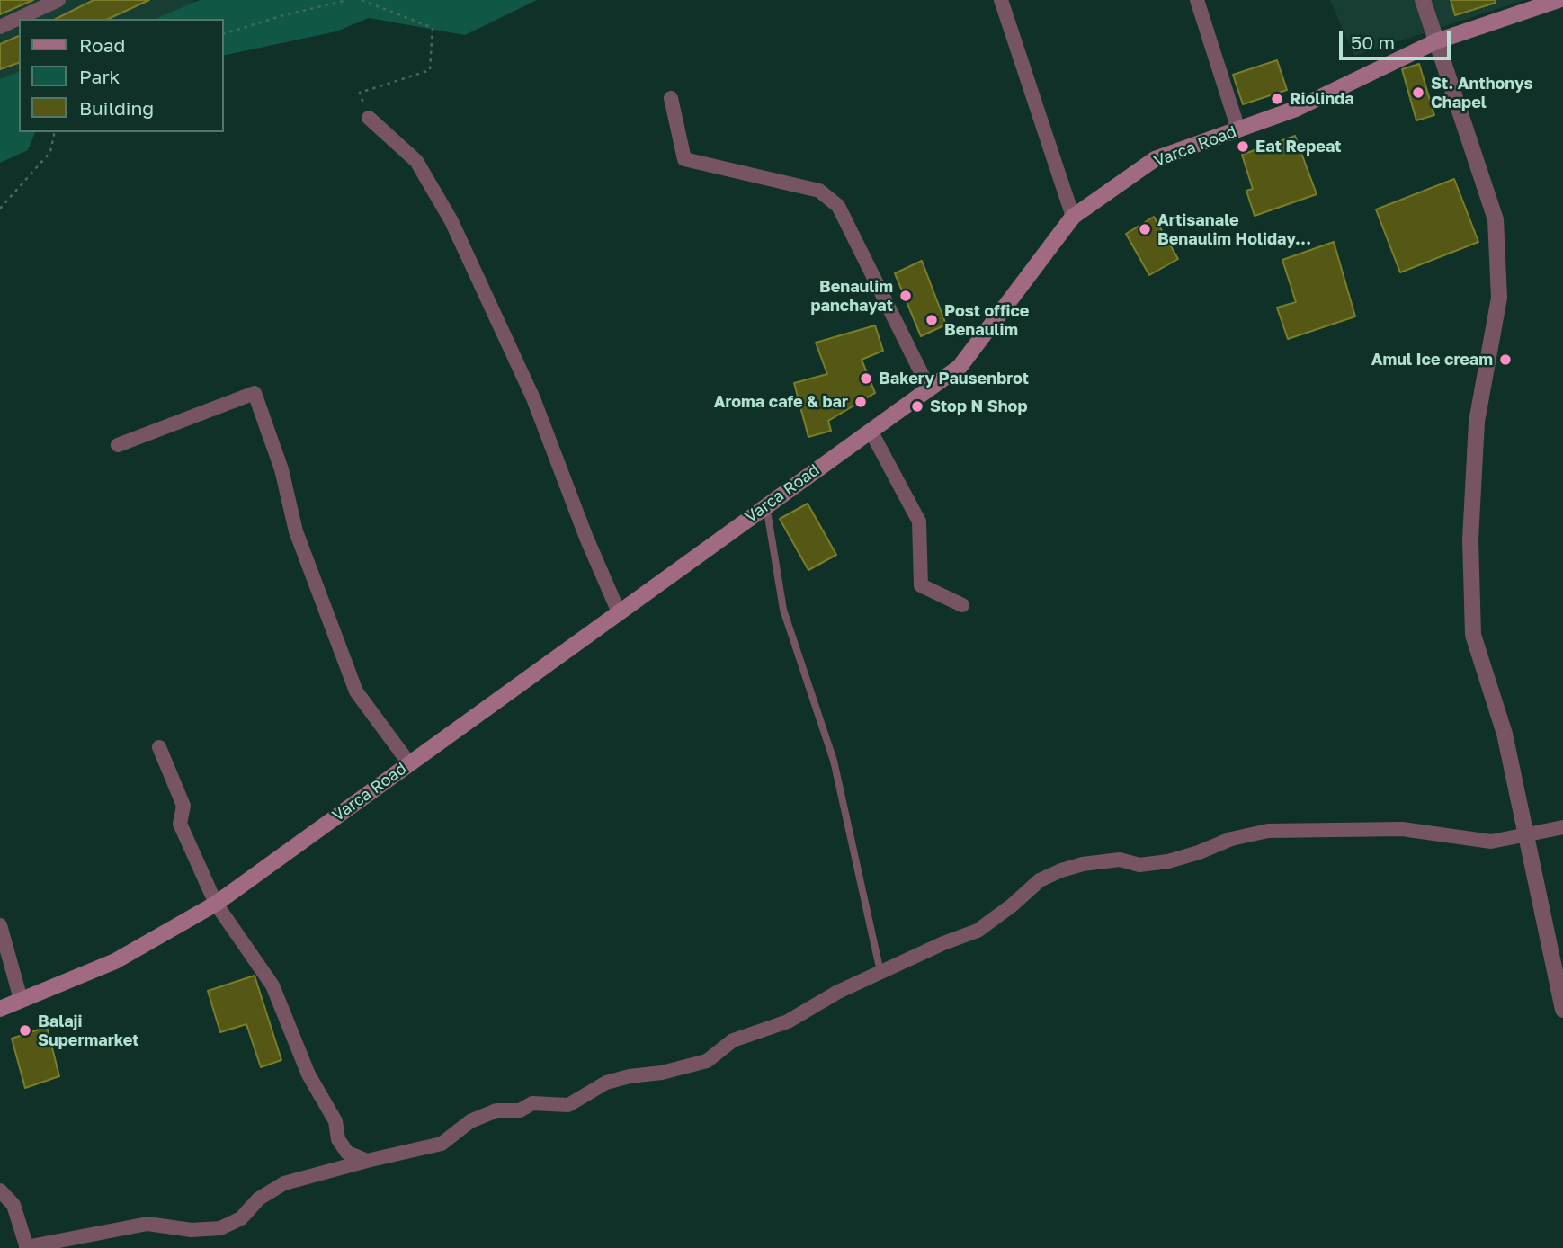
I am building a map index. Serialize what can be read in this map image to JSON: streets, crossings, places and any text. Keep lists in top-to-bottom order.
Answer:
{
  "streets": {
    "main road": ["Varca Road"]
  },
  "places": [
    "St. Anthonys Chapel",
    "Riolinda",
    "Eat Repeat",
    "Artisanale Benaulim Holiday…",
    "Benaulim panchayat",
    "Post office Benaulim",
    "Amul Ice cream",
    "Bakery Pausenbrot",
    "Aroma cafe & bar",
    "Stop N Shop",
    "Balaji Supermarket"
  ],
  "legend": ["Road", "Park", "Building"],
  "scale_bar": "50 m"
}
